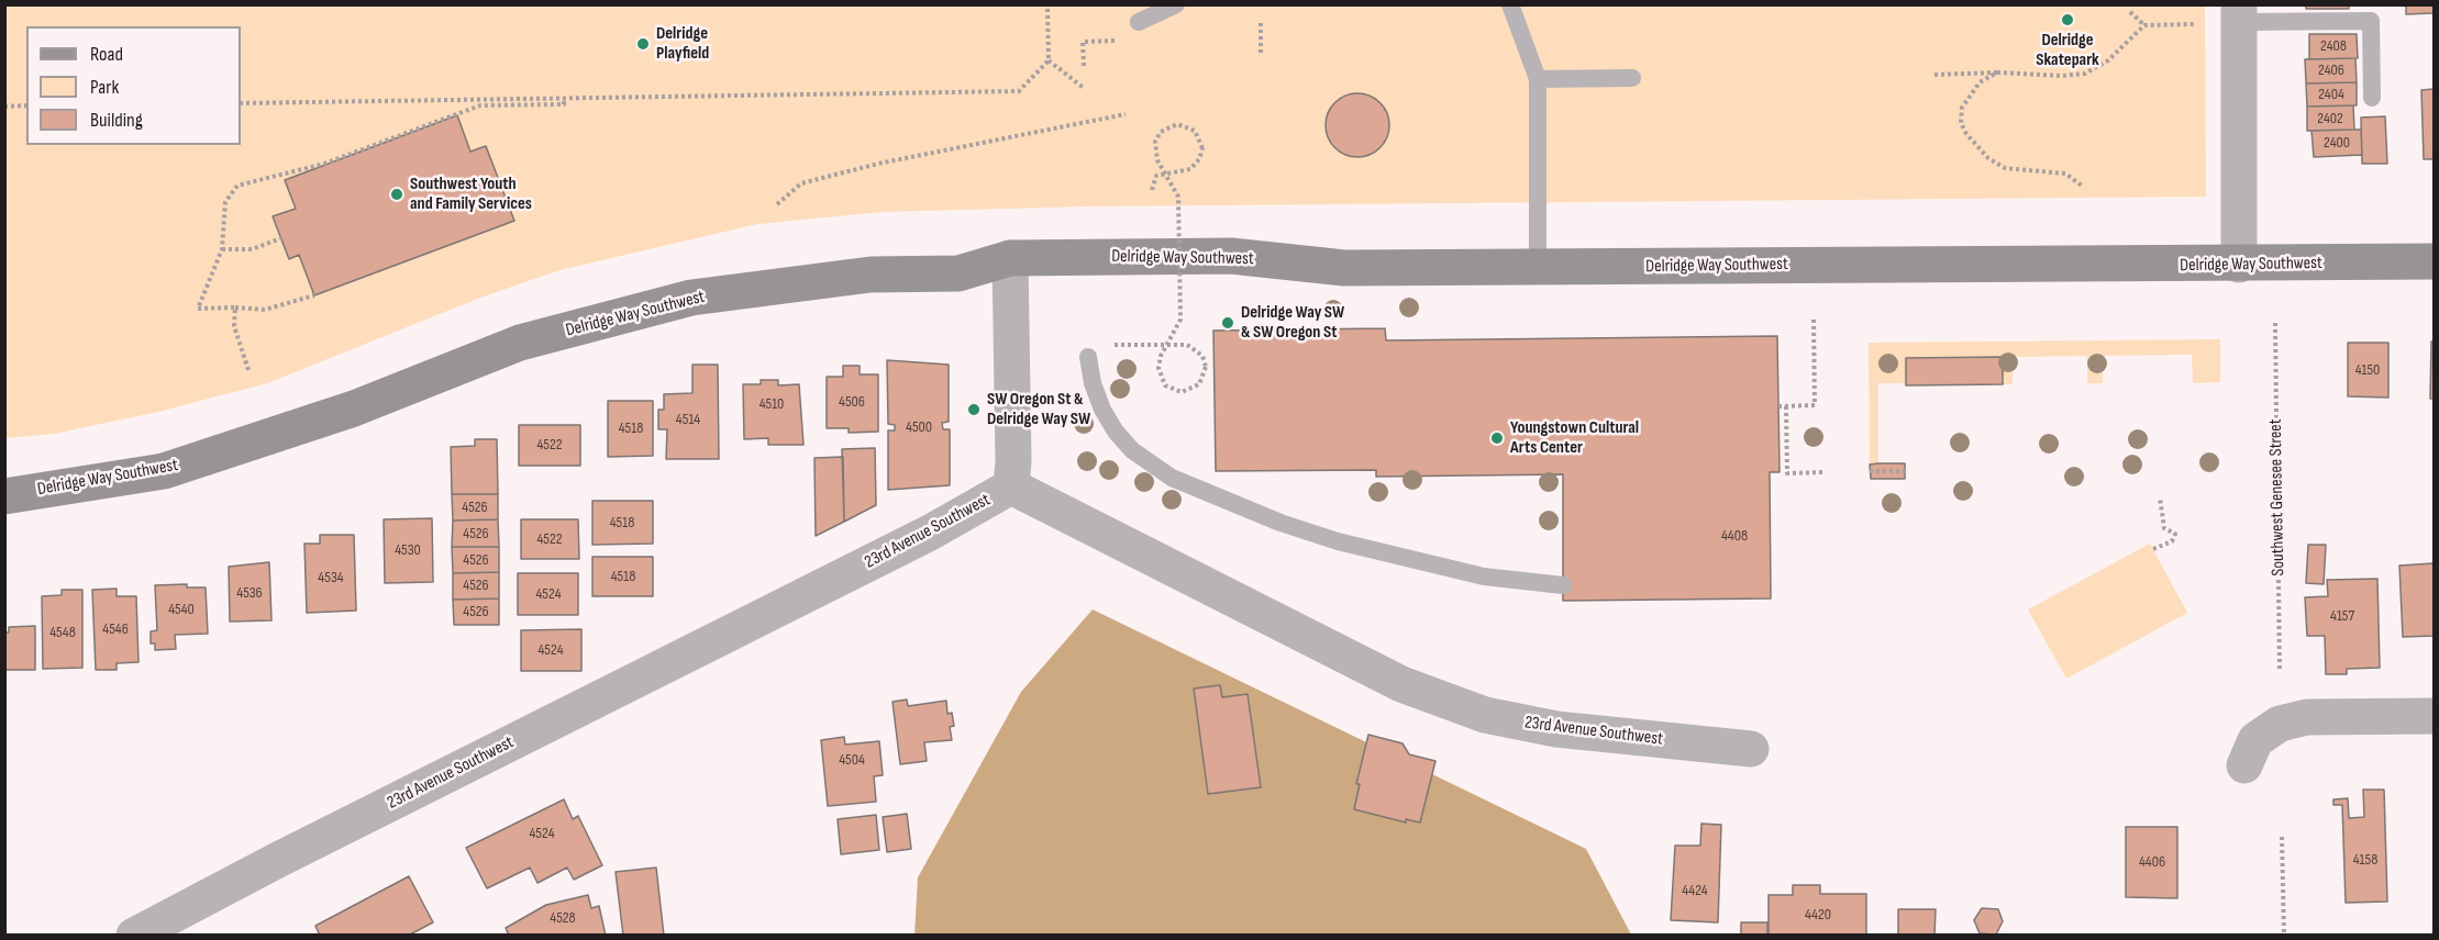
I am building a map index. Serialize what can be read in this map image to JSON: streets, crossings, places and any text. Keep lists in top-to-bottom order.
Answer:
{
  "streets": {
    "main road": ["Delridge Way Southwest"],
    "street": ["23rd Avenue Southwest"],
    "path": ["Southwest Genesee Street"]
  },
  "places": [
    "Delridge Skatepark",
    "Delridge Playfield",
    "Southwest Youth and Family Services",
    "Delridge Way SW & SW Oregon St",
    "SW Oregon St & Delridge Way SW",
    "Youngstown Cultural Arts Center"
  ],
  "house_numbers": [
    "2408",
    "2406",
    "2404",
    "2402",
    "2400",
    "4150",
    "4506",
    "4510",
    "4514",
    "4500",
    "4518",
    "4522",
    "4526",
    "4518",
    "4526",
    "4408",
    "4522",
    "4530",
    "4526",
    "4518",
    "4534",
    "4526",
    "4536",
    "4524",
    "4540",
    "4526",
    "4157",
    "4546",
    "4548",
    "4524",
    "4504",
    "4524",
    "4158",
    "4406",
    "4424",
    "4420",
    "4528"
  ],
  "legend": ["Road", "Park", "Building"]
}
